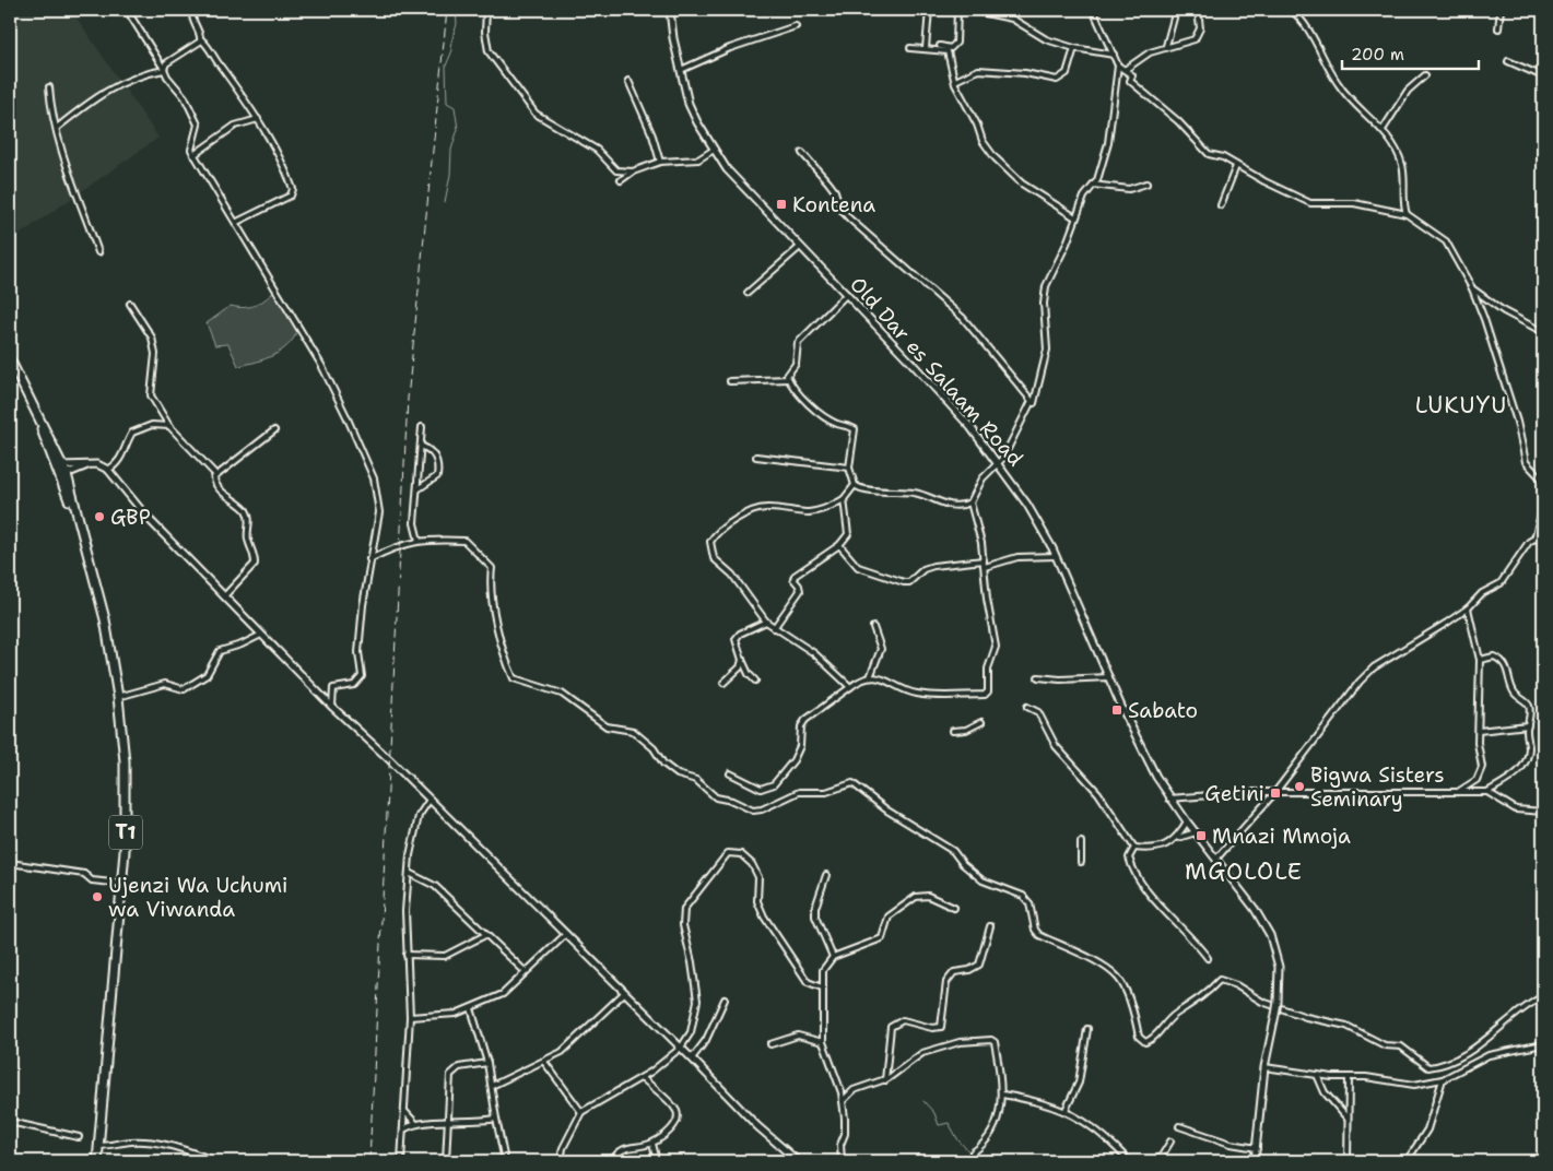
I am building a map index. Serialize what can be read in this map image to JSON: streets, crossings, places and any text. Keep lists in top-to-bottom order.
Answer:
{
  "streets": {
    "highway": ["T1"],
    "street": ["Old Dar es Salaam Road"]
  },
  "districts": ["LUKUYU", "MGOLOLE"],
  "places": {
    "transit": [
      "Kontena",
      "Sabato",
      "Getini",
      "Mnazi Mmoja"
    ],
    "other": ["GBP", "Bigwa Sisters Seminary", "Ujenzi Wa Uchumi wa Viwanda"]
  },
  "scale_bar": "200 m"
}
